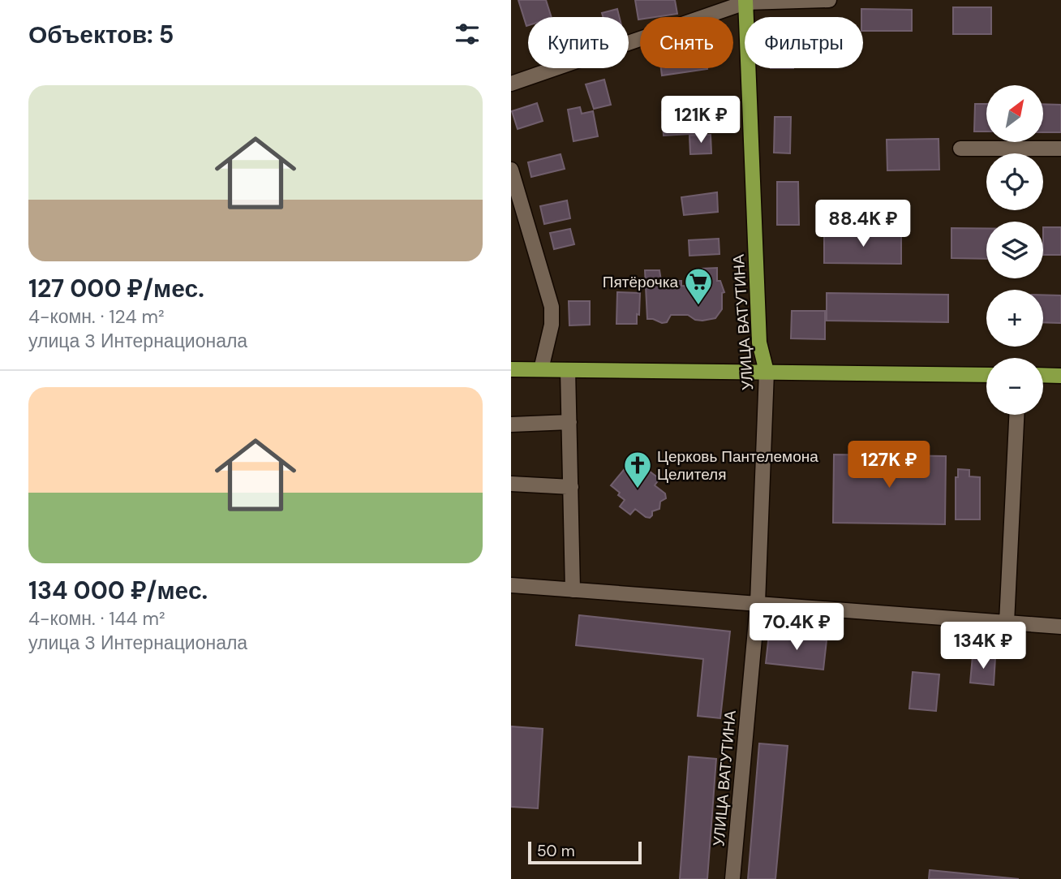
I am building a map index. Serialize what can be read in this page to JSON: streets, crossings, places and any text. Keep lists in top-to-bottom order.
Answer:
{
  "streets": {
    "main road": ["УЛИЦА ВАТУТИНА"]
  },
  "places": {
    "supermarket": ["Пятёрочка"],
    "church": ["Церковь Пантелемона Целителя"]
  },
  "scale_bar": "50 m",
  "north": "top right",
  "page": {
    "heading": "Объектов: 5",
    "chip": ["Купить", "Снять", "Фильтры"],
    "list": [
      {
        "name": "127 000 ₽/мес.",
        "note": "4-комн. · 124 m² · улица 3 Интернационала"
      },
      {
        "name": "134 000 ₽/мес.",
        "note": "4-комн. · 144 m² · улица 3 Интернационала"
      }
    ],
    "map_buttons": ["+", "−"],
    "price": [
      "121K ₽",
      "88.4K ₽",
      "127K ₽",
      "70.4K ₽",
      "134K ₽"
    ],
    "scale": "50 m"
  }
}
